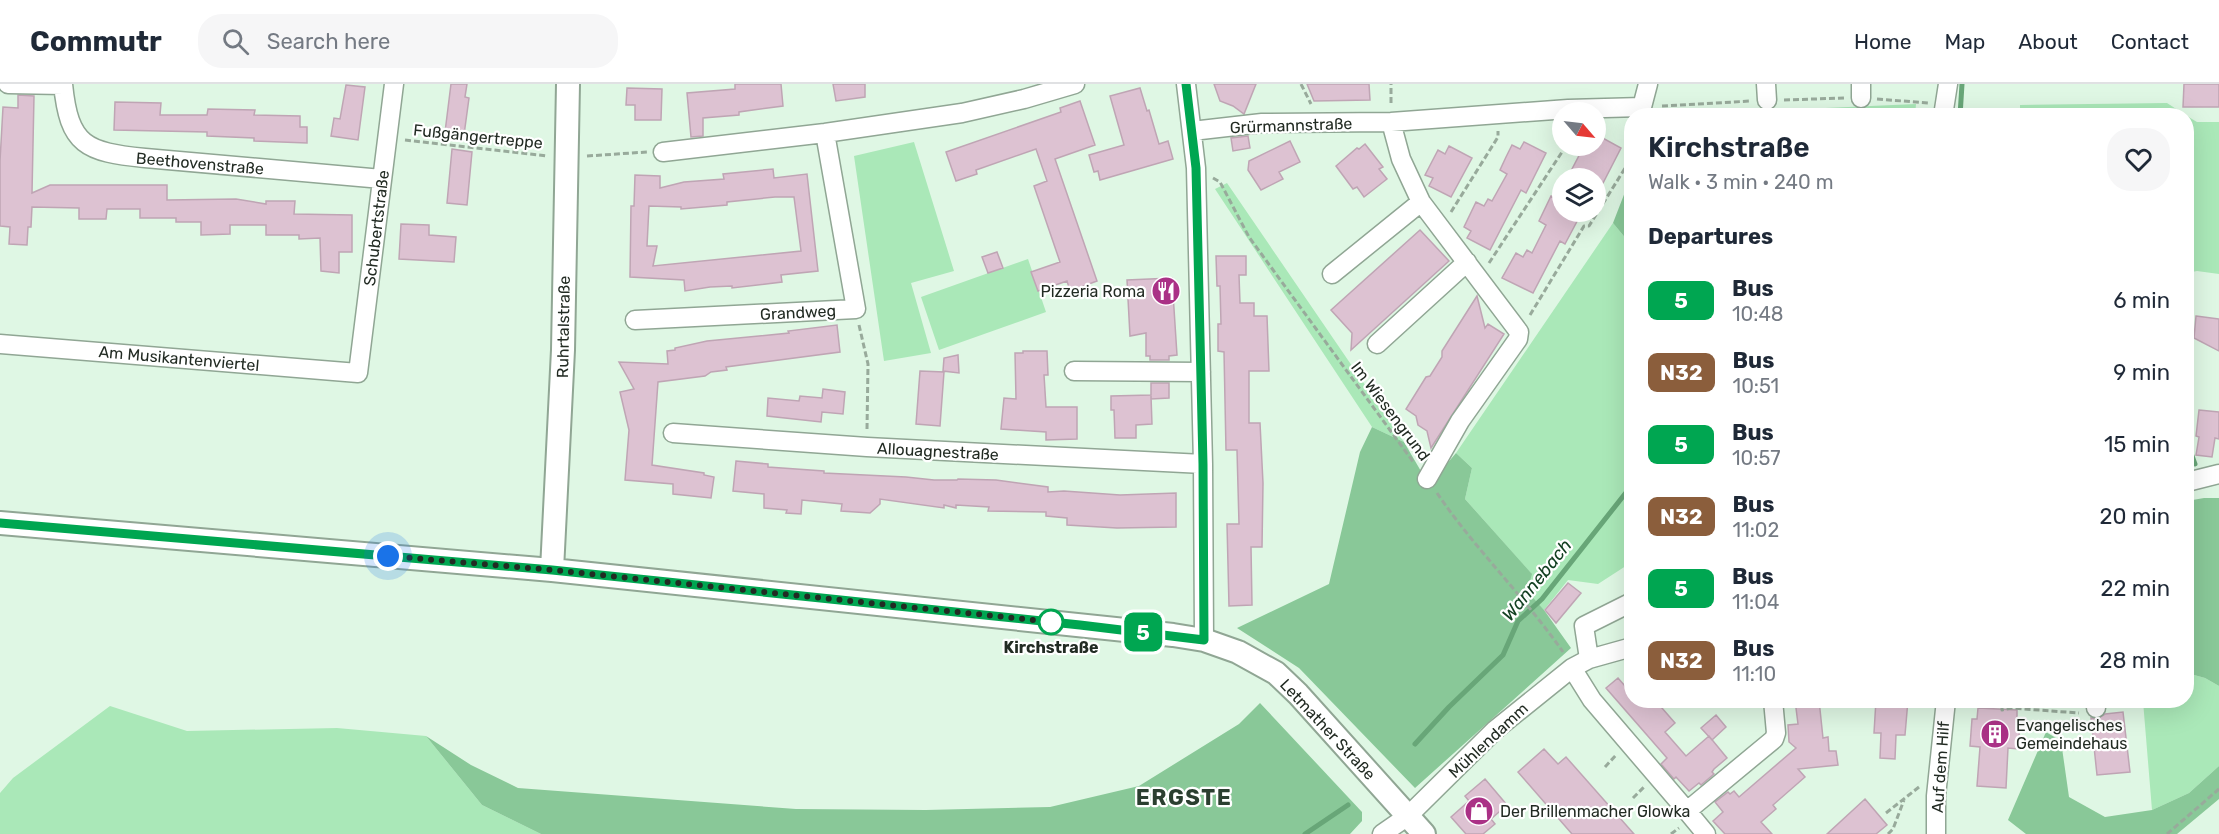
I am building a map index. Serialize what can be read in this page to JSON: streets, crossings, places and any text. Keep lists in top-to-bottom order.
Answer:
{
  "streets": {
    "main road": ["Ruhrtalstraße", "Letmather Straße"],
    "street": [
      "Grürmannstraße",
      "Beethovenstraße",
      "Schubertstraße",
      "Grandweg",
      "Am Musikantenviertel",
      "Allouagnestraße",
      "Mühlendamm",
      "Auf dem Hilf"
    ],
    "path": ["Fußgängertreppe", "Im Wiesengrund"]
  },
  "crossings": [
    ["Fußgängertreppe", "Schubertstraße"],
    ["Fußgängertreppe", "Ruhrtalstraße"],
    ["Beethovenstraße", "Schubertstraße"],
    ["Schubertstraße", "Am Musikantenviertel"],
    ["Ruhrtalstraße", "Letmather Straße"],
    ["Im Wiesengrund", "Mühlendamm"],
    ["Letmather Straße", "Mühlendamm"]
  ],
  "districts": ["ERGSTE"],
  "water": ["Wannebach"],
  "places": {
    "restaurant": ["Pizzeria Roma"],
    "other": ["Kirchstraße"],
    "building": ["Evangelisches Gemeindehaus"],
    "shop": ["Der Brillenmacher Glowka"]
  },
  "lines": ["bus line 5"],
  "north": "bottom right",
  "page": {
    "header": "Commutr",
    "search": "Search here",
    "nav": [
      "Home",
      "Map",
      "About",
      "Contact"
    ],
    "on_map": "5",
    "heading": [
      ["Kirchstraße", "Walk · 3 min · 240 m"],
      "Departures"
    ],
    "list": [
      {
        "mark": "5",
        "name": "Bus",
        "note": "10:48",
        "value": "6 min"
      },
      {
        "mark": "N32",
        "name": "Bus",
        "note": "10:51",
        "value": "9 min"
      },
      {
        "mark": "5",
        "name": "Bus",
        "note": "10:57",
        "value": "15 min"
      },
      {
        "mark": "N32",
        "name": "Bus",
        "note": "11:02",
        "value": "20 min"
      },
      {
        "mark": "5",
        "name": "Bus",
        "note": "11:04",
        "value": "22 min"
      },
      {
        "mark": "N32",
        "name": "Bus",
        "note": "11:10",
        "value": "28 min"
      }
    ]
  }
}
